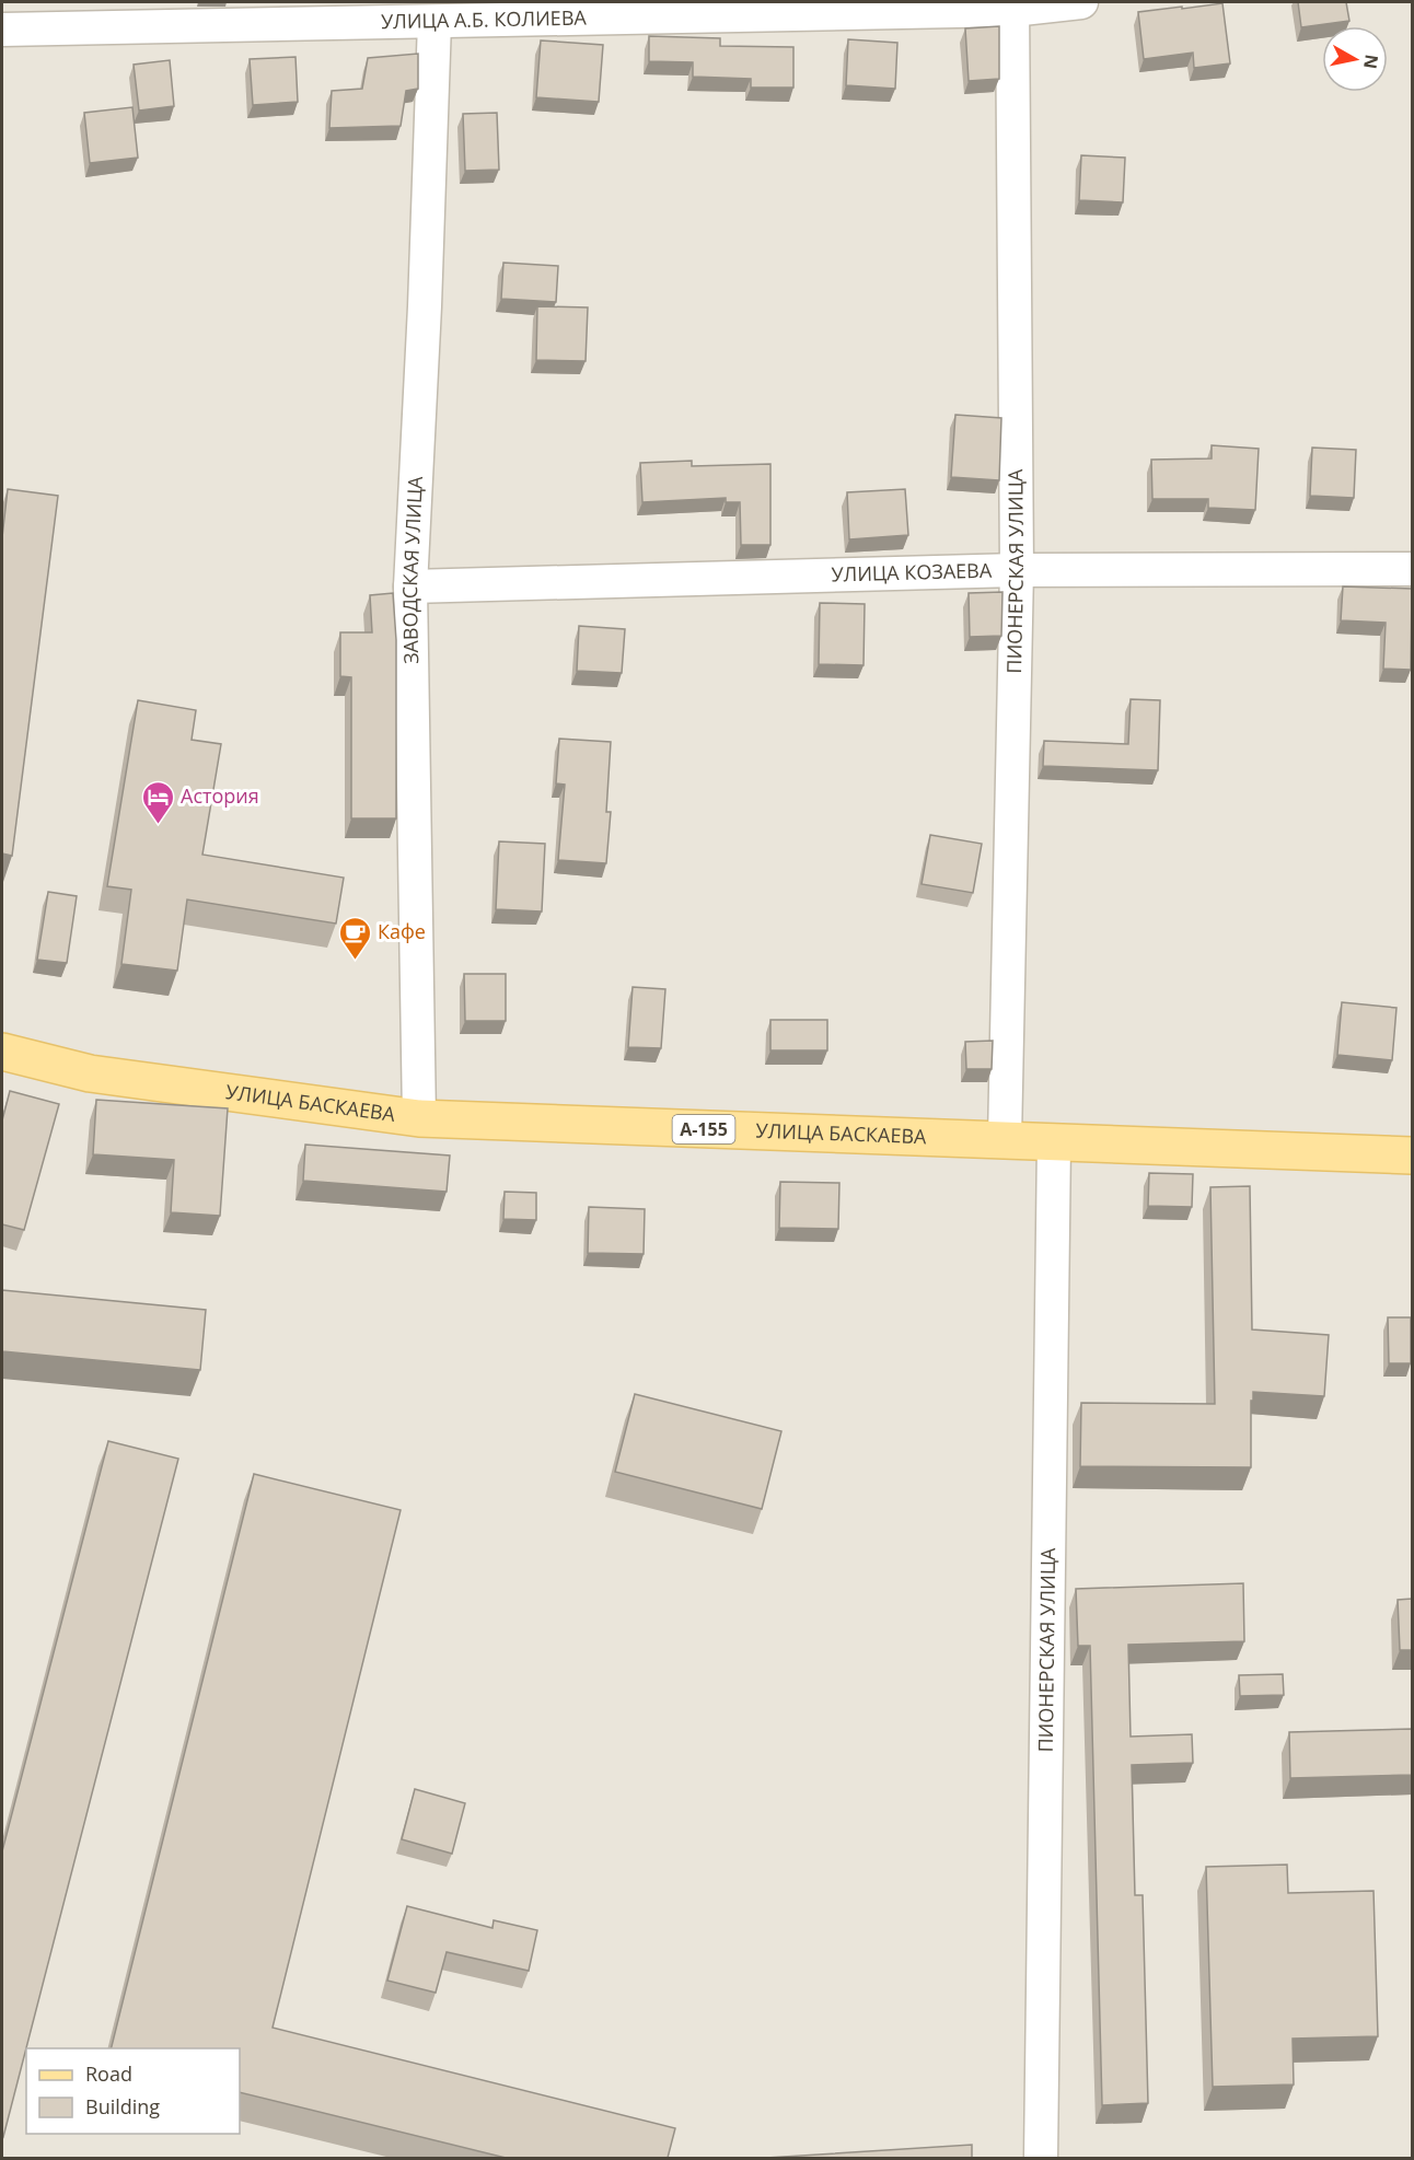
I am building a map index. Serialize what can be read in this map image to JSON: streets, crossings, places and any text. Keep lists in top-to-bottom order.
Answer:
{
  "streets": {
    "main road": ["УЛИЦА БАСКАЕВА", "А-155"],
    "street": [
      "УЛИЦА А.Б. КОЛИЕВА",
      "ЗАВОДСКАЯ УЛИЦА",
      "ПИОНЕРСКАЯ УЛИЦА",
      "УЛИЦА КОЗАЕВА"
    ]
  },
  "crossings": [
    ["УЛИЦА А.Б. КОЛИЕВА", "ЗАВОДСКАЯ УЛИЦА"],
    ["УЛИЦА А.Б. КОЛИЕВА", "ПИОНЕРСКАЯ УЛИЦА"],
    ["ЗАВОДСКАЯ УЛИЦА", "УЛИЦА КОЗАЕВА"],
    ["ЗАВОДСКАЯ УЛИЦА", "УЛИЦА БАСКАЕВА"],
    ["ПИОНЕРСКАЯ УЛИЦА", "УЛИЦА КОЗАЕВА"],
    ["ПИОНЕРСКАЯ УЛИЦА", "УЛИЦА БАСКАЕВА"]
  ],
  "places": {
    "hotel": ["Астория"],
    "cafe": ["Кафе"]
  },
  "legend": ["Road", "Building"],
  "north": "right"
}
